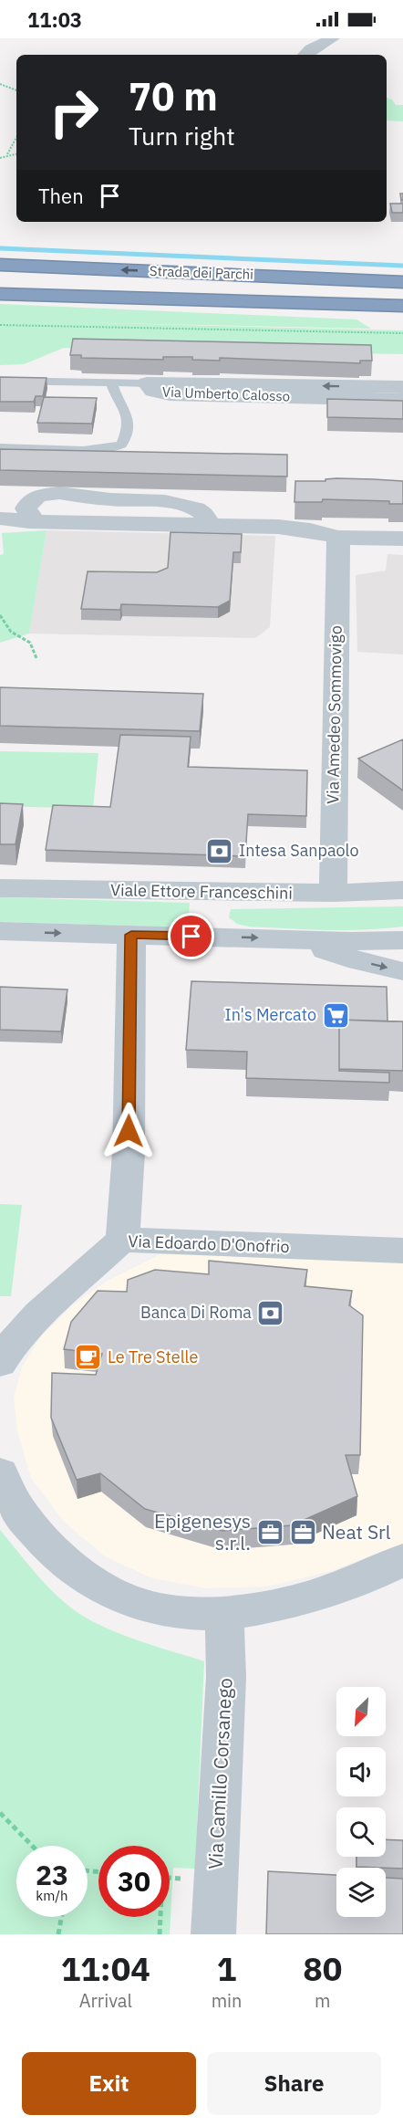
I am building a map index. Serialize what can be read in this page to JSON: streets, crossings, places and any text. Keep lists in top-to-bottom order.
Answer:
{
  "streets": {
    "highway": ["Strada dei Parchi"],
    "street": [
      "Via Umberto Calosso",
      "Via Amedeo Sommovigo",
      "Viale Ettore Franceschini",
      "Via Edoardo D'Onofrio",
      "Via Camillo Corsanego"
    ]
  },
  "crossings": [
    ["Via Amedeo Sommovigo", "Viale Ettore Franceschini"]
  ],
  "places": {
    "bank": ["Intesa Sanpaolo", "Banca Di Roma"],
    "supermarket": ["In's Mercato"],
    "cafe": ["Le Tre Stelle"],
    "office": ["Epigenesys s.r.l.", "Neat Srl"]
  },
  "north": "bottom left",
  "page": {
    "status": "11:03",
    "turn": ["70 m", "Turn right"],
    "then": "Then",
    "speed": "23 km/h",
    "limit": "30",
    "eta": [
      "11:04",
      "Arrival",
      "1",
      "min",
      "80",
      "m"
    ],
    "buttons": ["Exit", "Share"]
  }
}
